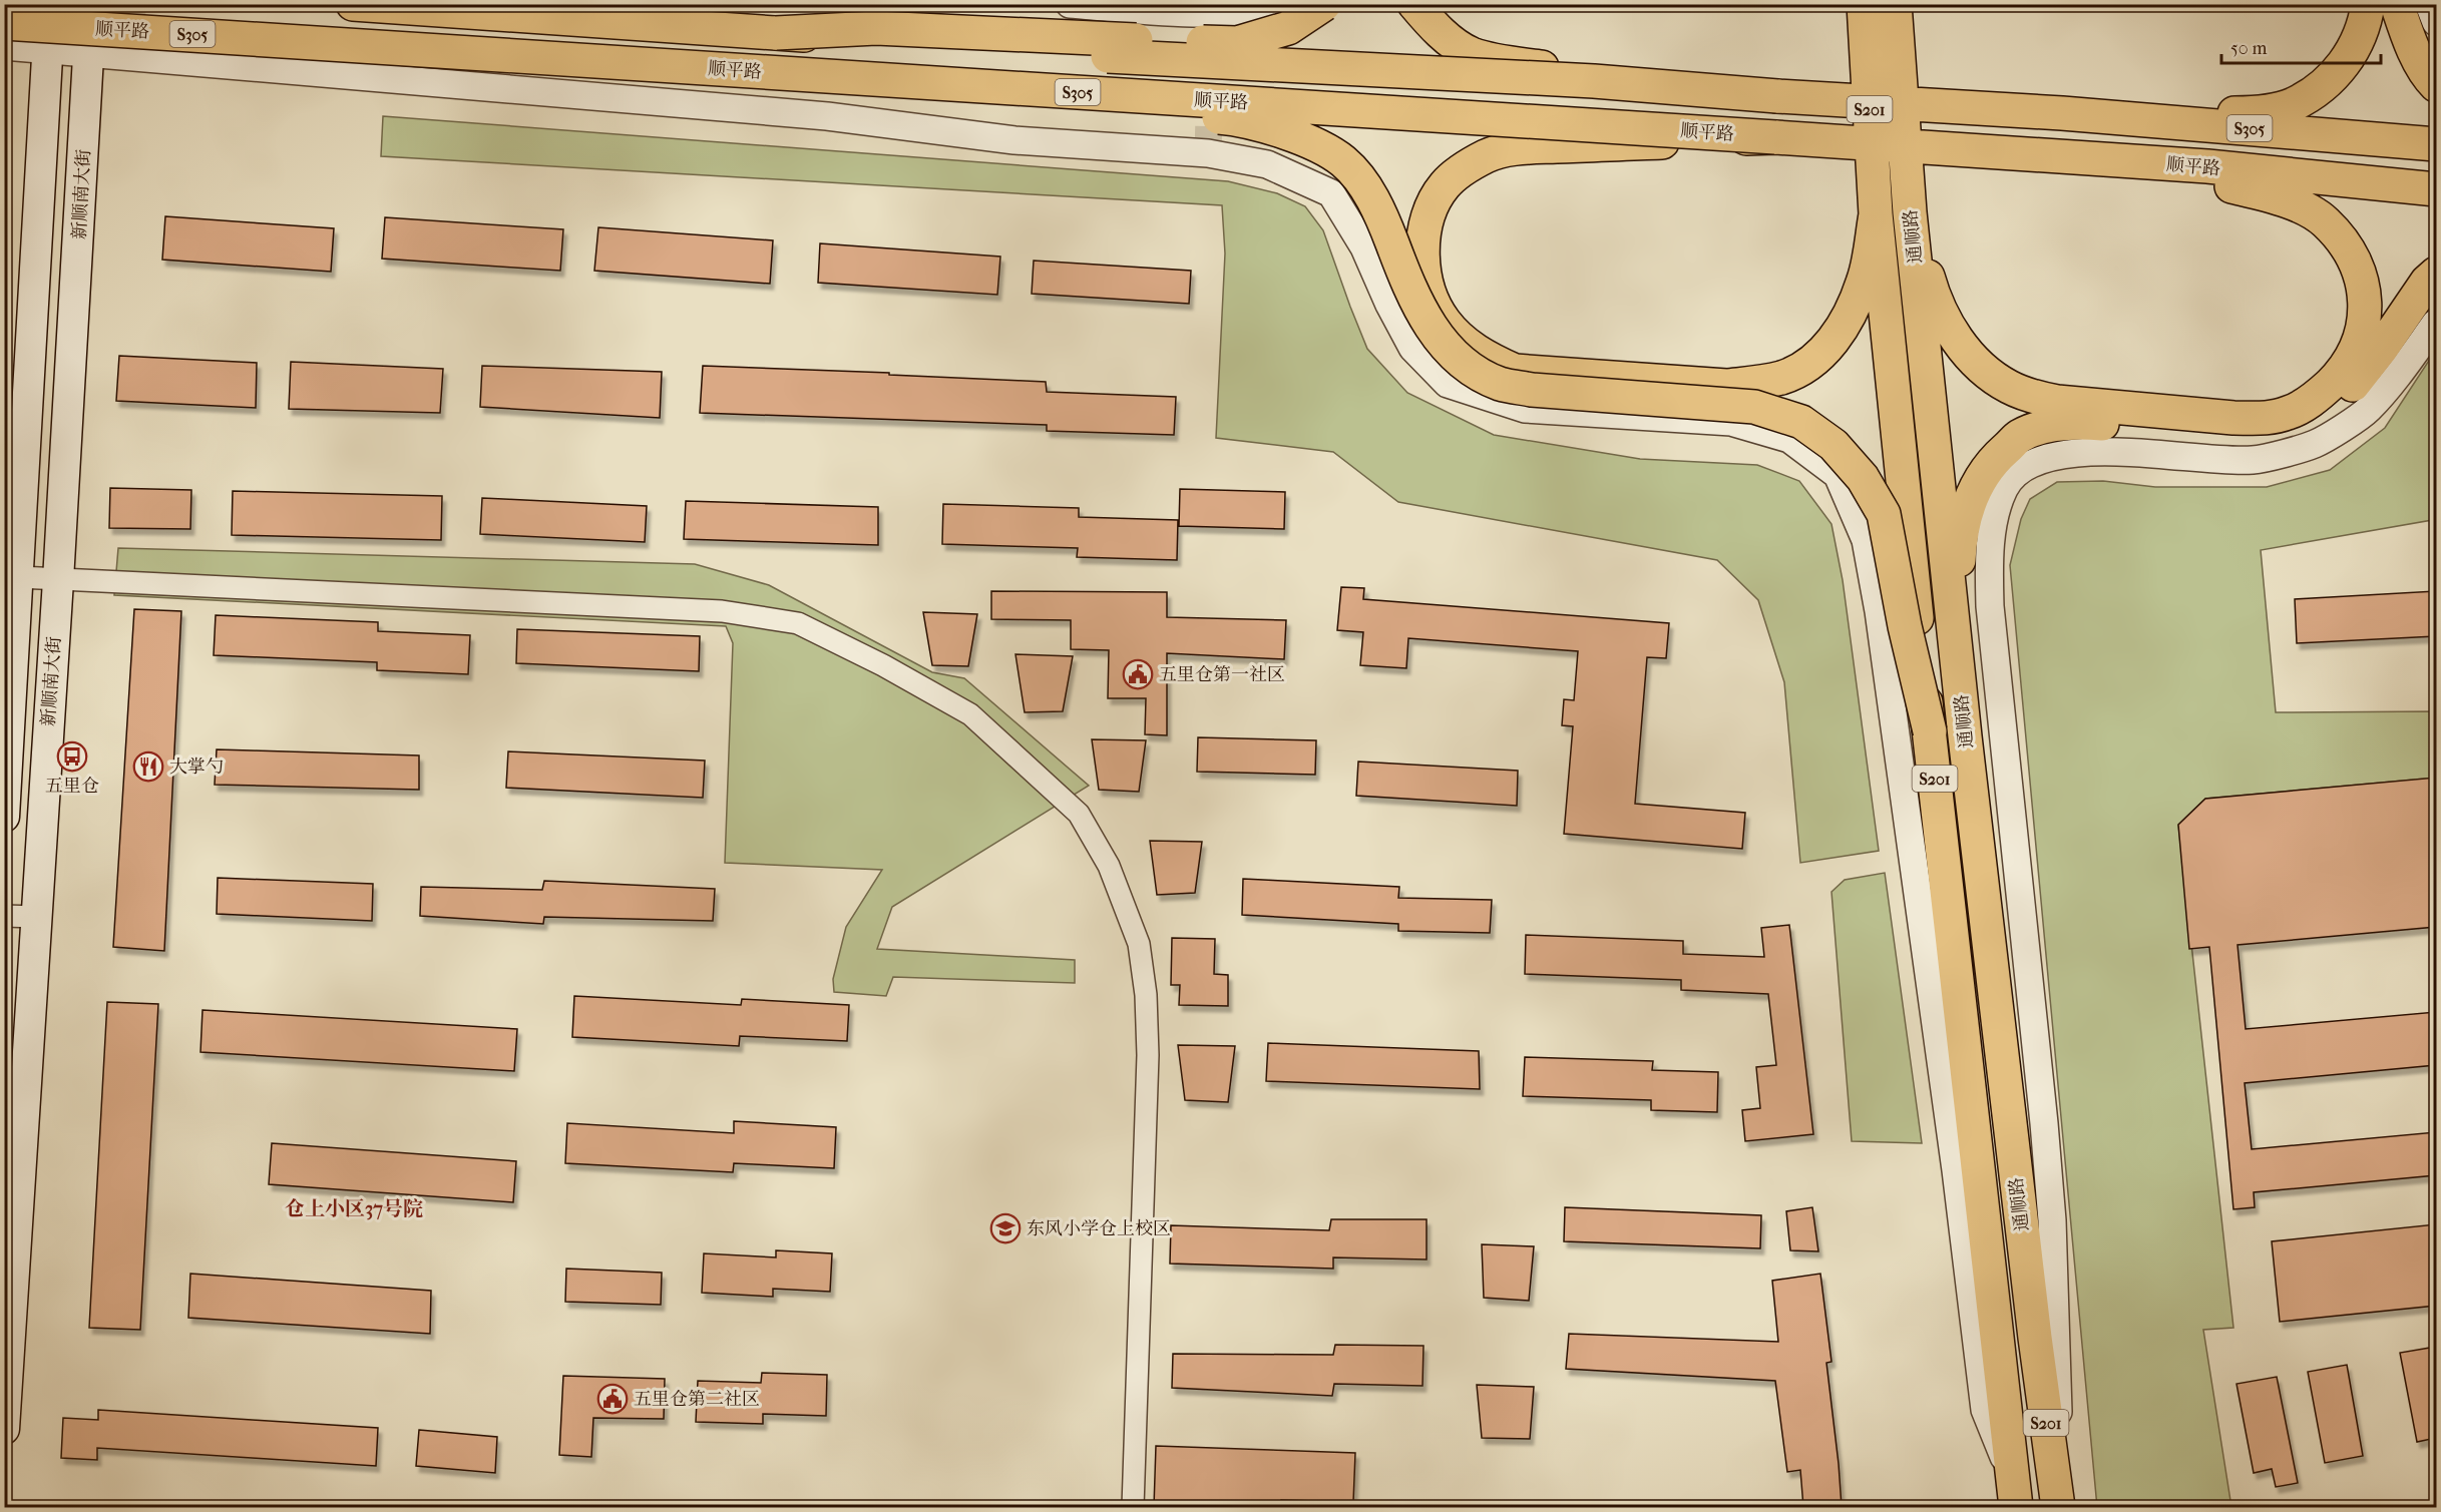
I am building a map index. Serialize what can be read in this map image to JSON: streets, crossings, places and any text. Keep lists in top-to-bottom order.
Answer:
{
  "streets": {
    "main road": [
      "顺平路",
      "S305",
      "S201",
      "新顺南大街",
      "通顺路"
    ]
  },
  "districts": ["仓上小区37号院"],
  "places": {
    "public building": ["五里仓第一社区", "五里仓第二社区"],
    "bus stop": ["五里仓"],
    "restaurant": ["大掌勺"],
    "school or university": ["东风小学仓上校区"]
  },
  "scale_bar": "50 m"
}
